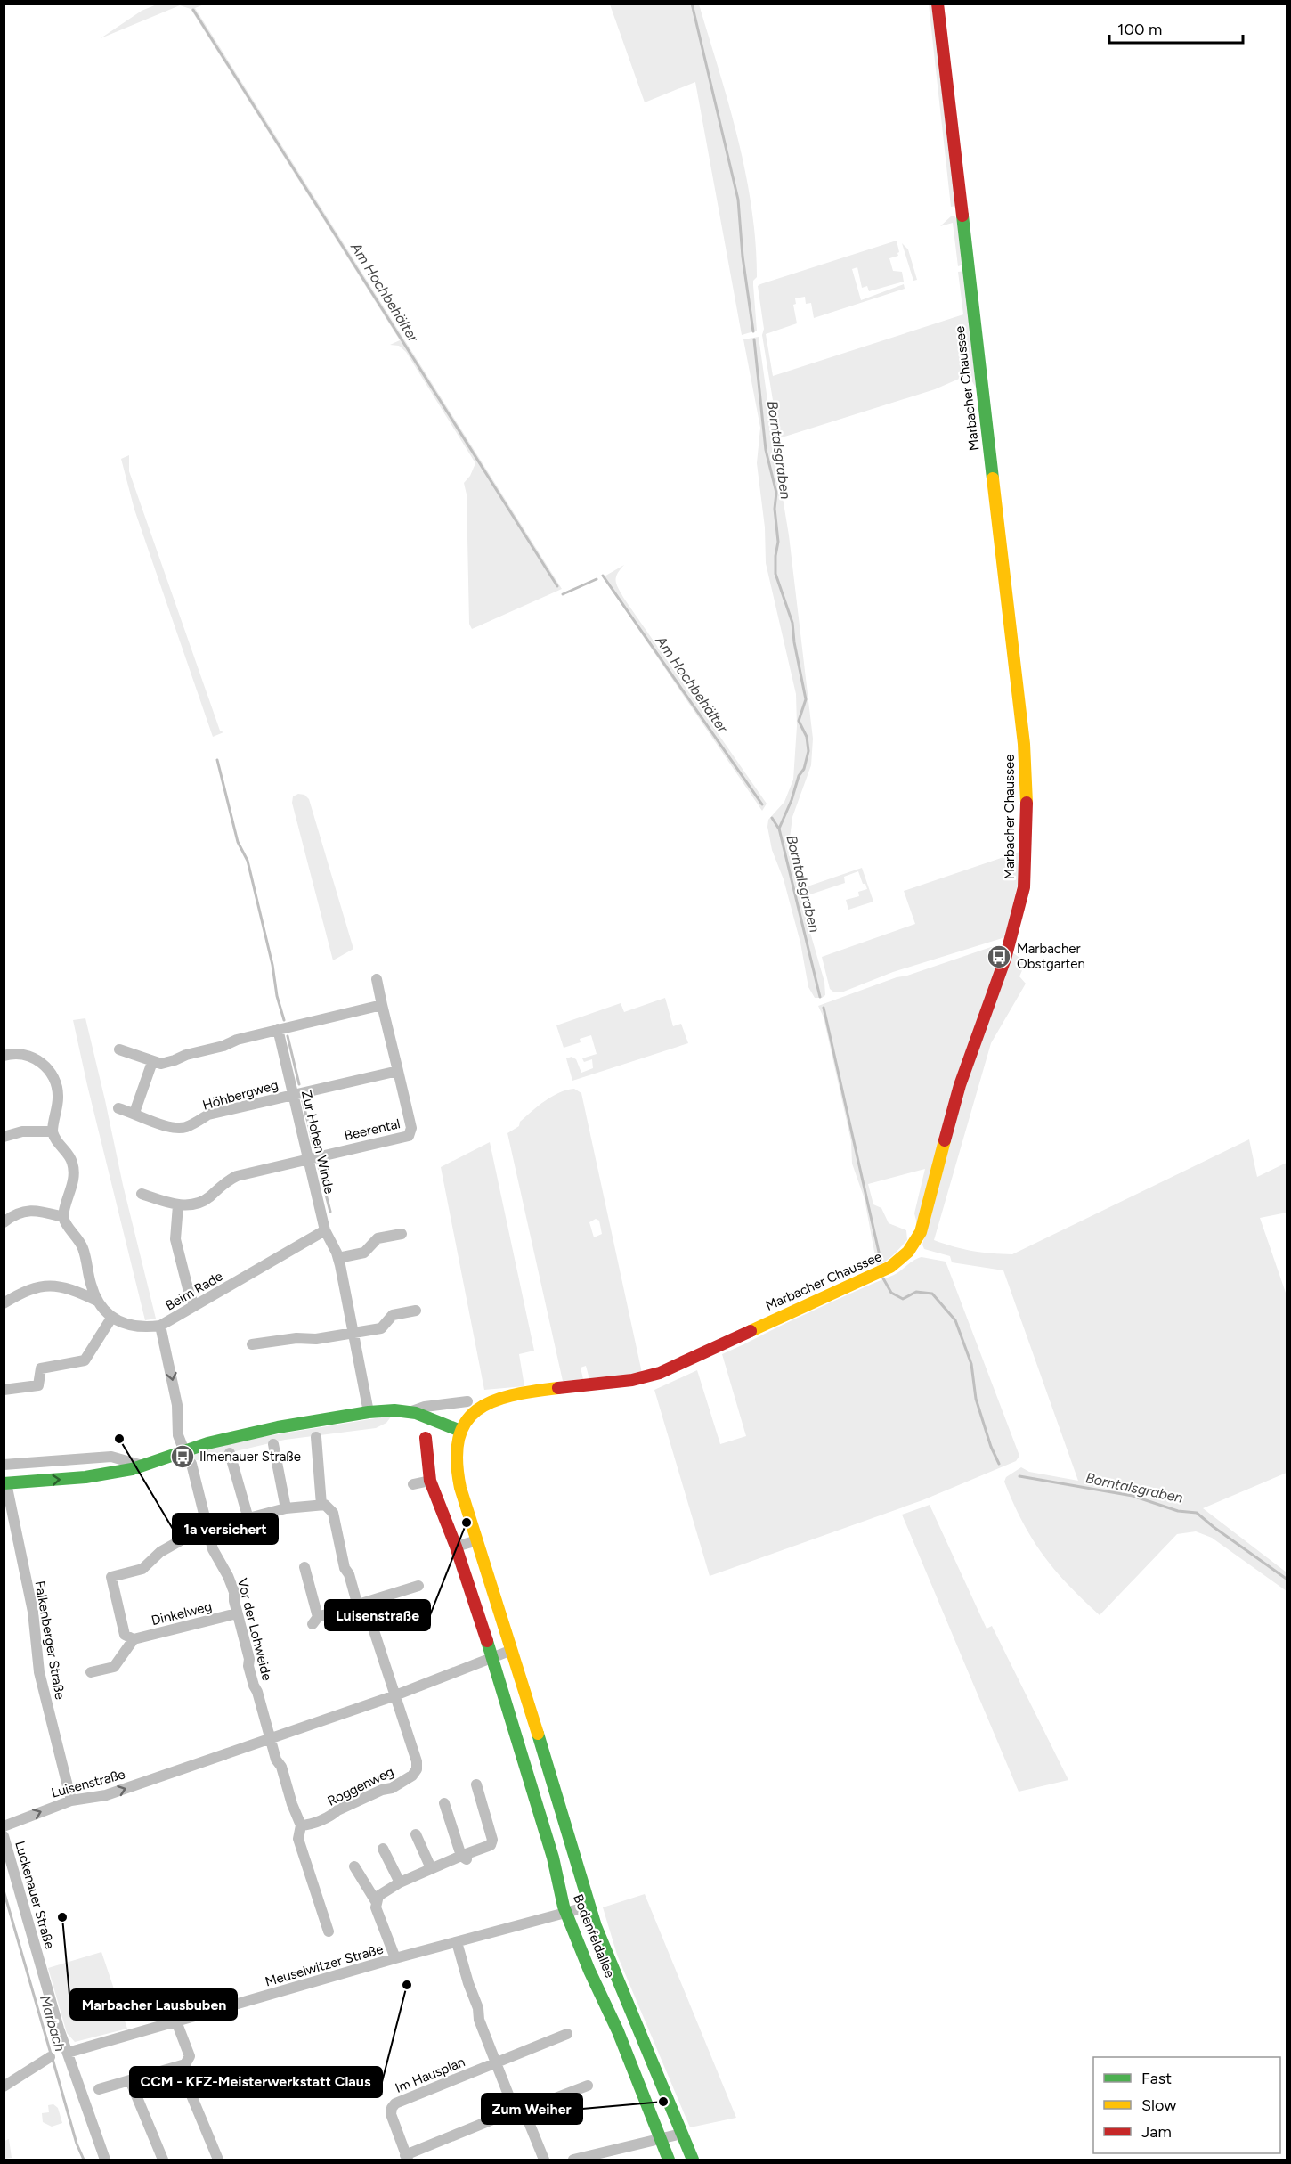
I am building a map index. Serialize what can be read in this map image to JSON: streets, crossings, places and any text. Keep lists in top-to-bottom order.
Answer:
{
  "streets": {
    "street": [
      "Marbacher Chaussee",
      "Höhbergweg",
      "Beerental",
      "Zur Hohen Winde",
      "Beim Rade",
      "Dinkelweg",
      "Vor der Lohweide",
      "Falkenberger Straße",
      "Luisenstraße",
      "Roggenweg",
      "Luckenauer Straße",
      "Bodenfeldallee",
      "Meuselwitzer Straße",
      "Im Hausplan"
    ]
  },
  "crossings": [
    ["Marbacher Chaussee", "Bodenfeldallee"],
    ["Höhbergweg", "Zur Hohen Winde"],
    ["Beerental", "Zur Hohen Winde"],
    ["Zur Hohen Winde", "Beim Rade"],
    ["Dinkelweg", "Vor der Lohweide"],
    ["Vor der Lohweide", "Luisenstraße"],
    ["Vor der Lohweide", "Roggenweg"],
    ["Falkenberger Straße", "Luisenstraße"],
    ["Luisenstraße", "Roggenweg"],
    ["Luisenstraße", "Bodenfeldallee"],
    ["Luckenauer Straße", "Meuselwitzer Straße"],
    ["Bodenfeldallee", "Meuselwitzer Straße"]
  ],
  "one_way": ["Beim Rade", "Luisenstraße"],
  "water": ["Am Hochbehälter", "Borntalsgraben", "Marbach"],
  "places": {
    "bus stop": ["Marbacher Obstgarten", "Ilmenauer Straße"],
    "other": [
      "1a versichert",
      "Luisenstraße",
      "Marbacher Lausbuben",
      "CCM - KFZ-Meisterwerkstatt Claus",
      "Zum Weiher"
    ]
  },
  "legend": ["Fast", "Slow", "Jam"],
  "scale_bar": "100 m"
}
